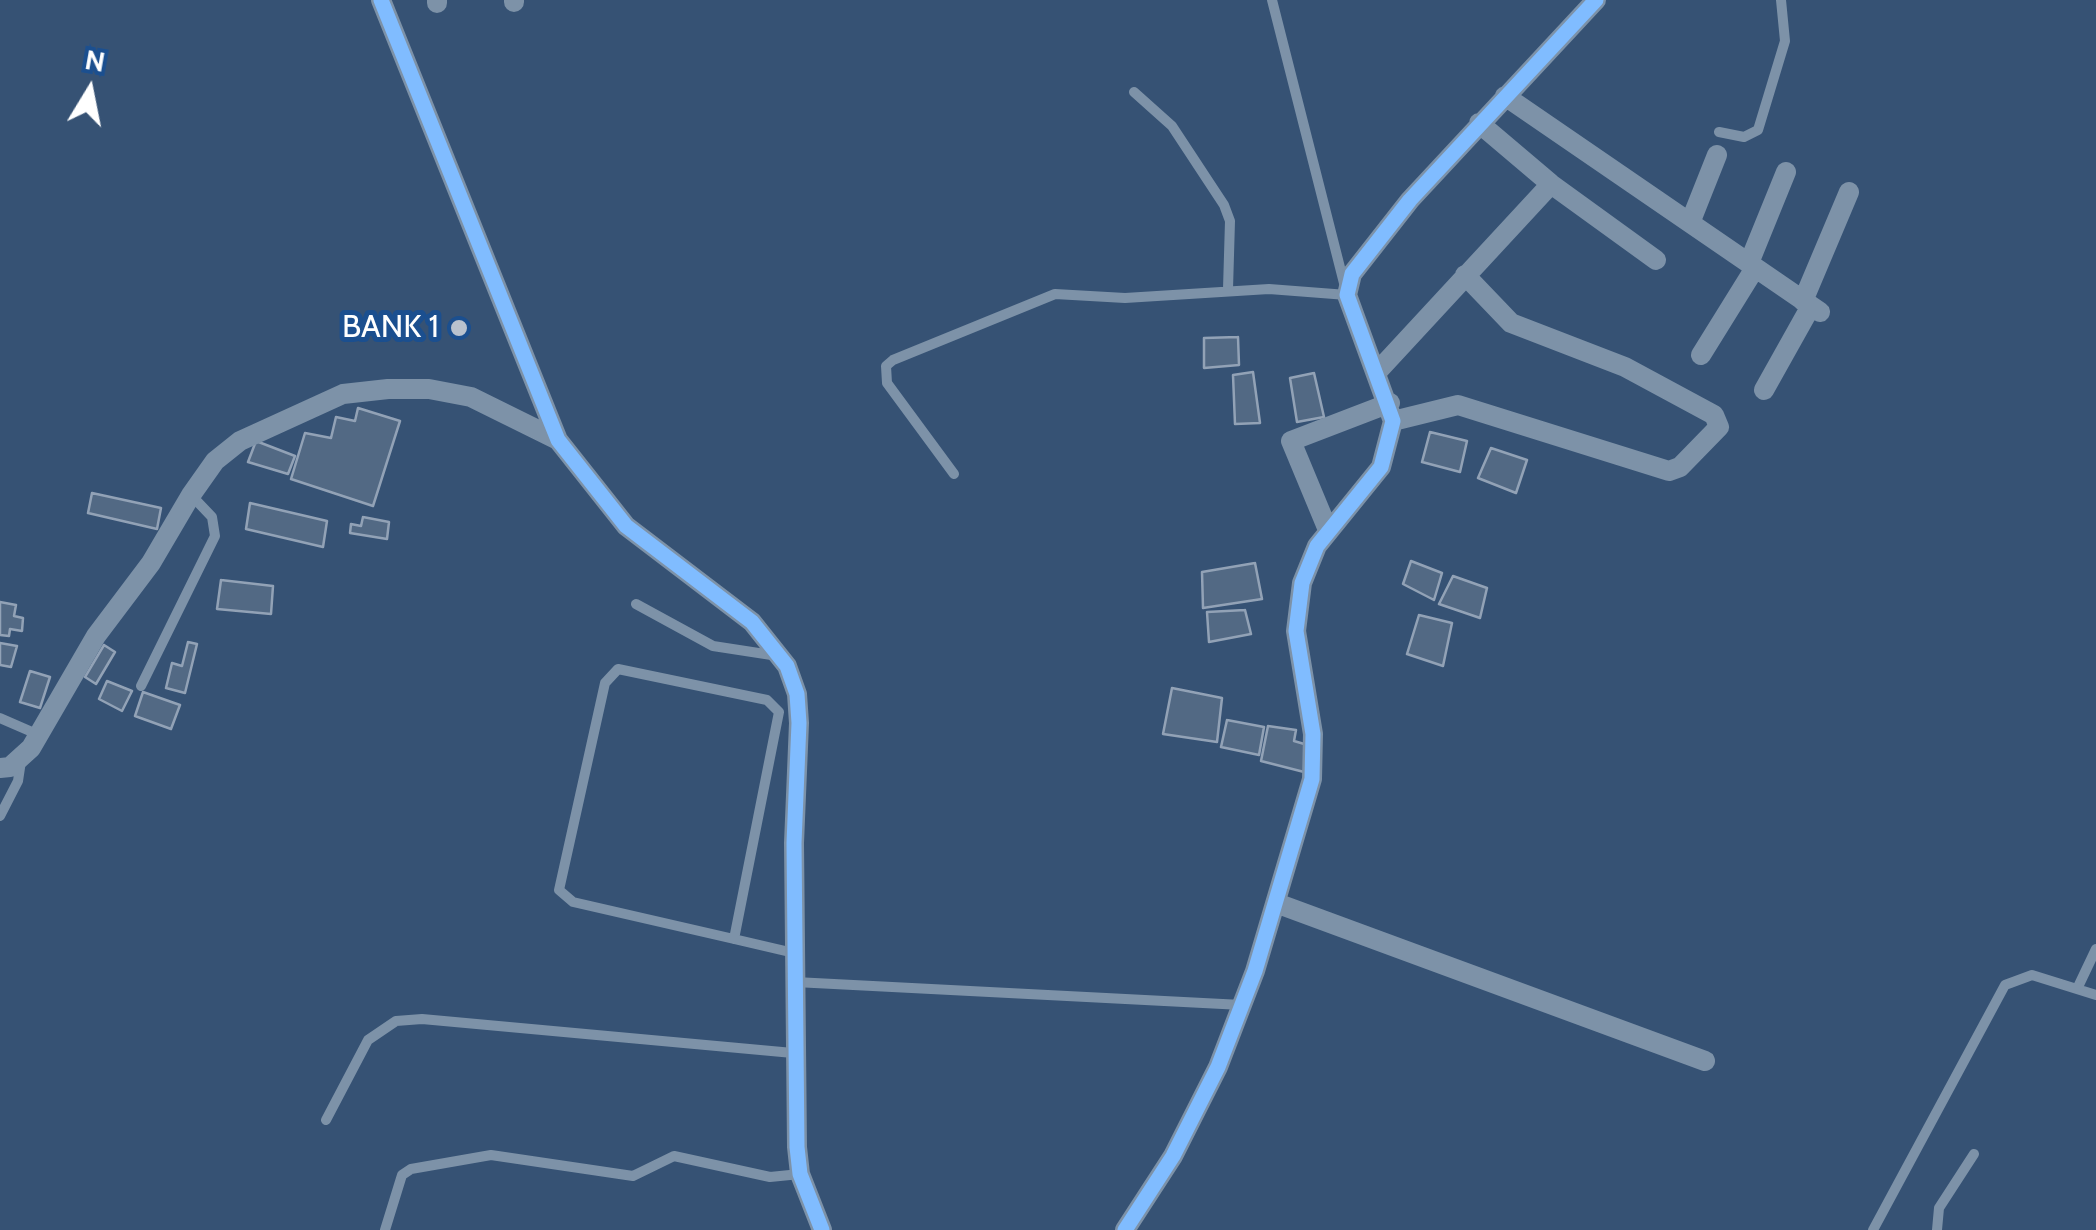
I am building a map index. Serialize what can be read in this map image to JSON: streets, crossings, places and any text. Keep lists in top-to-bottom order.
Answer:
{
  "places": ["BANK 1"],
  "north": "top"
}
